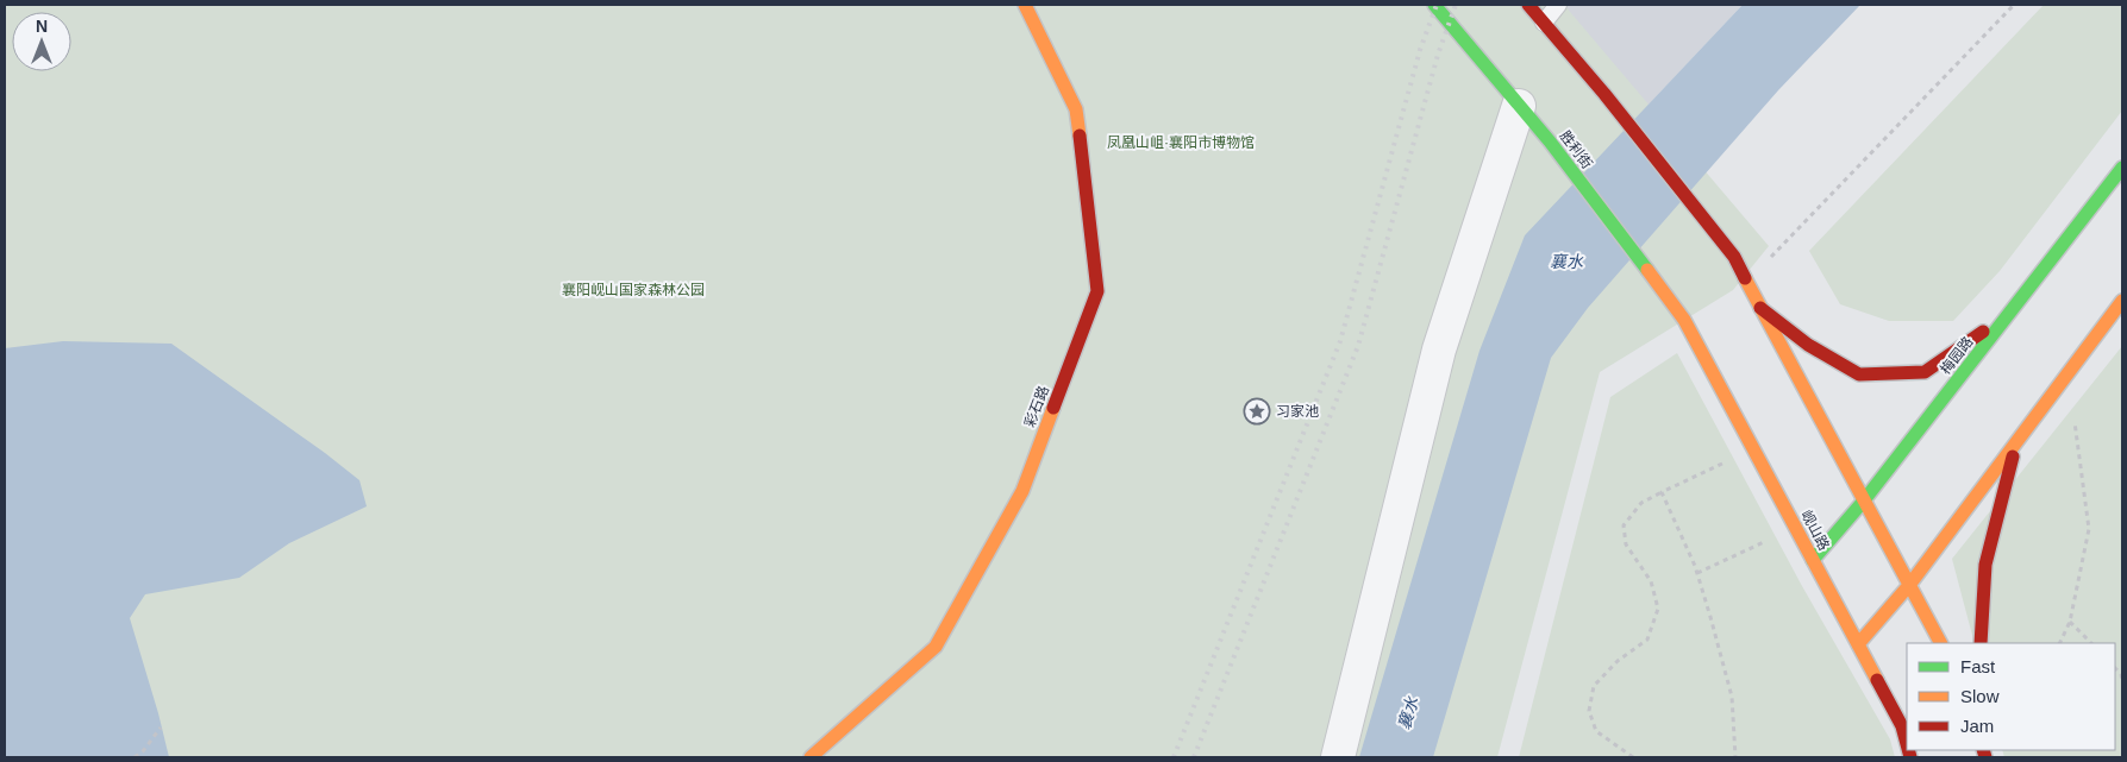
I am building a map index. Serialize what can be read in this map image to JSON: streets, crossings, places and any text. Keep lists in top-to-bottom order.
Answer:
{
  "streets": {
    "main road": [
      "胜利街",
      "梅园路",
      "彩石路",
      "岘山路"
    ]
  },
  "crossings": [
    ["胜利街", "岘山路"],
    ["梅园路", "岘山路"]
  ],
  "water": ["襄水"],
  "parks": ["凤凰山岨·襄阳市博物馆", "襄阳岘山国家森林公园"],
  "places": {
    "place": ["习家池"]
  },
  "legend": ["Fast", "Slow", "Jam"],
  "north": "top"
}
